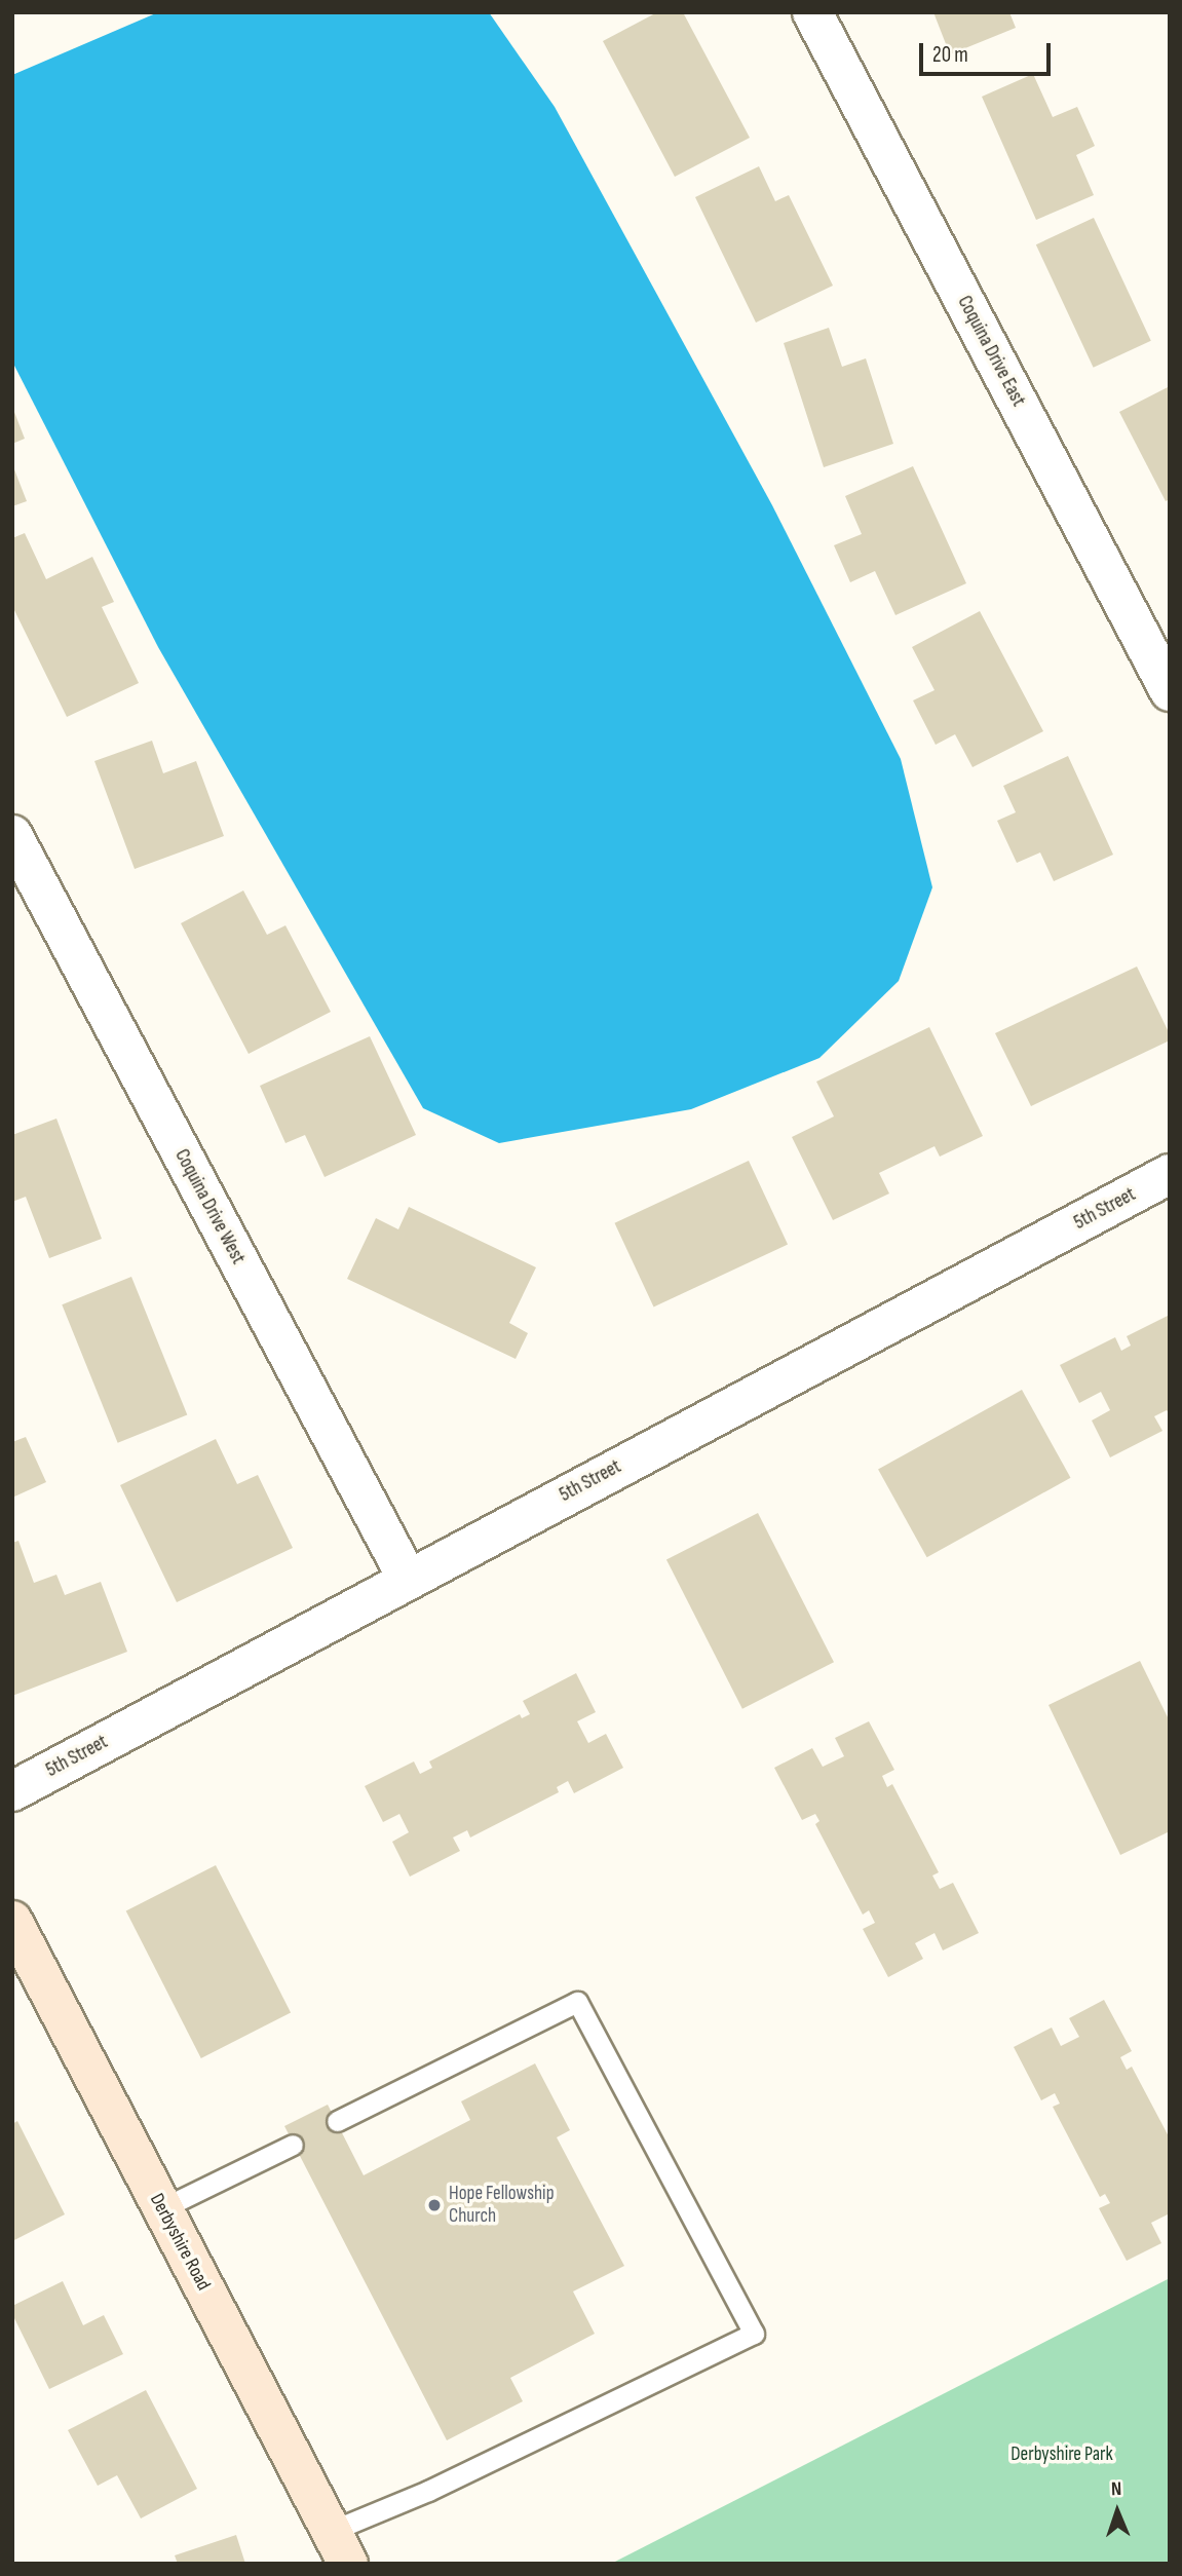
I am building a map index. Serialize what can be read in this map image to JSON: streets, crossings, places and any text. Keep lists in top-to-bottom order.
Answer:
{
  "streets": {
    "street": [
      "Coquina Drive East",
      "Coquina Drive West",
      "5th Street",
      "Derbyshire Road"
    ]
  },
  "crossings": [
    ["Coquina Drive West", "5th Street"]
  ],
  "parks": ["Derbyshire Park"],
  "places": ["Hope Fellowship Church"],
  "scale_bar": "20 m",
  "north": "top"
}
